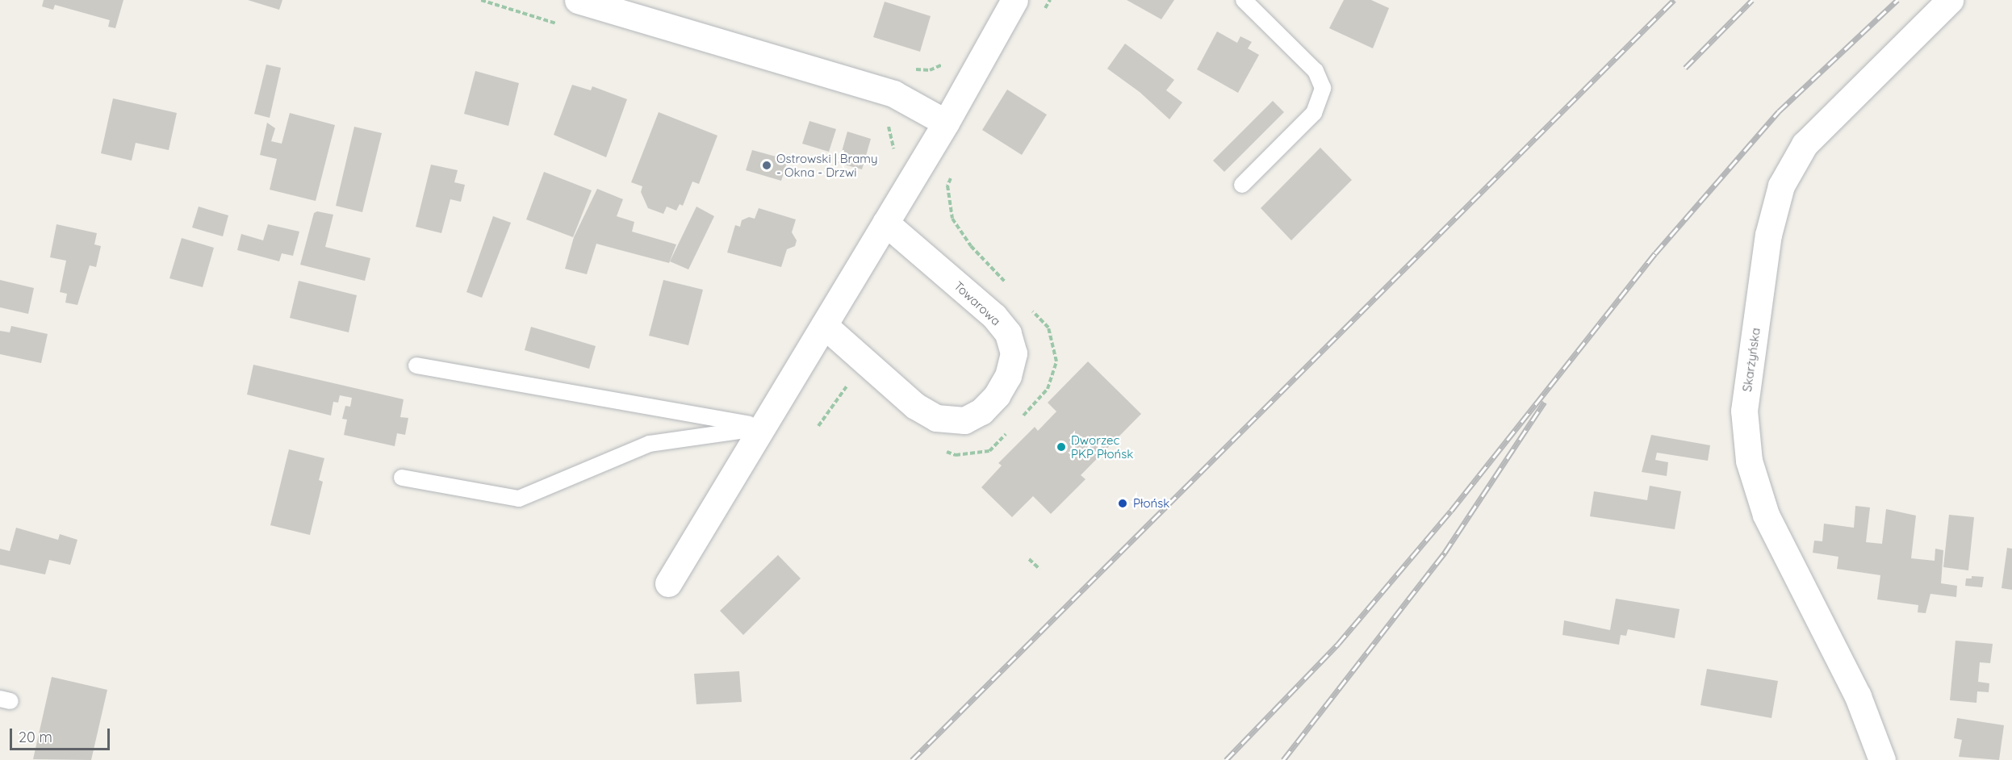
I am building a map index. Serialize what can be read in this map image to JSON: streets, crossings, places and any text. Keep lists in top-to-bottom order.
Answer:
{
  "streets": {
    "street": ["Towarowa", "Skarżyńska"]
  },
  "places": ["Ostrowski | Bramy - Okna - Drzwi", "Dworzec PKP Płońsk", "Płońsk"],
  "scale_bar": "20 m"
}
